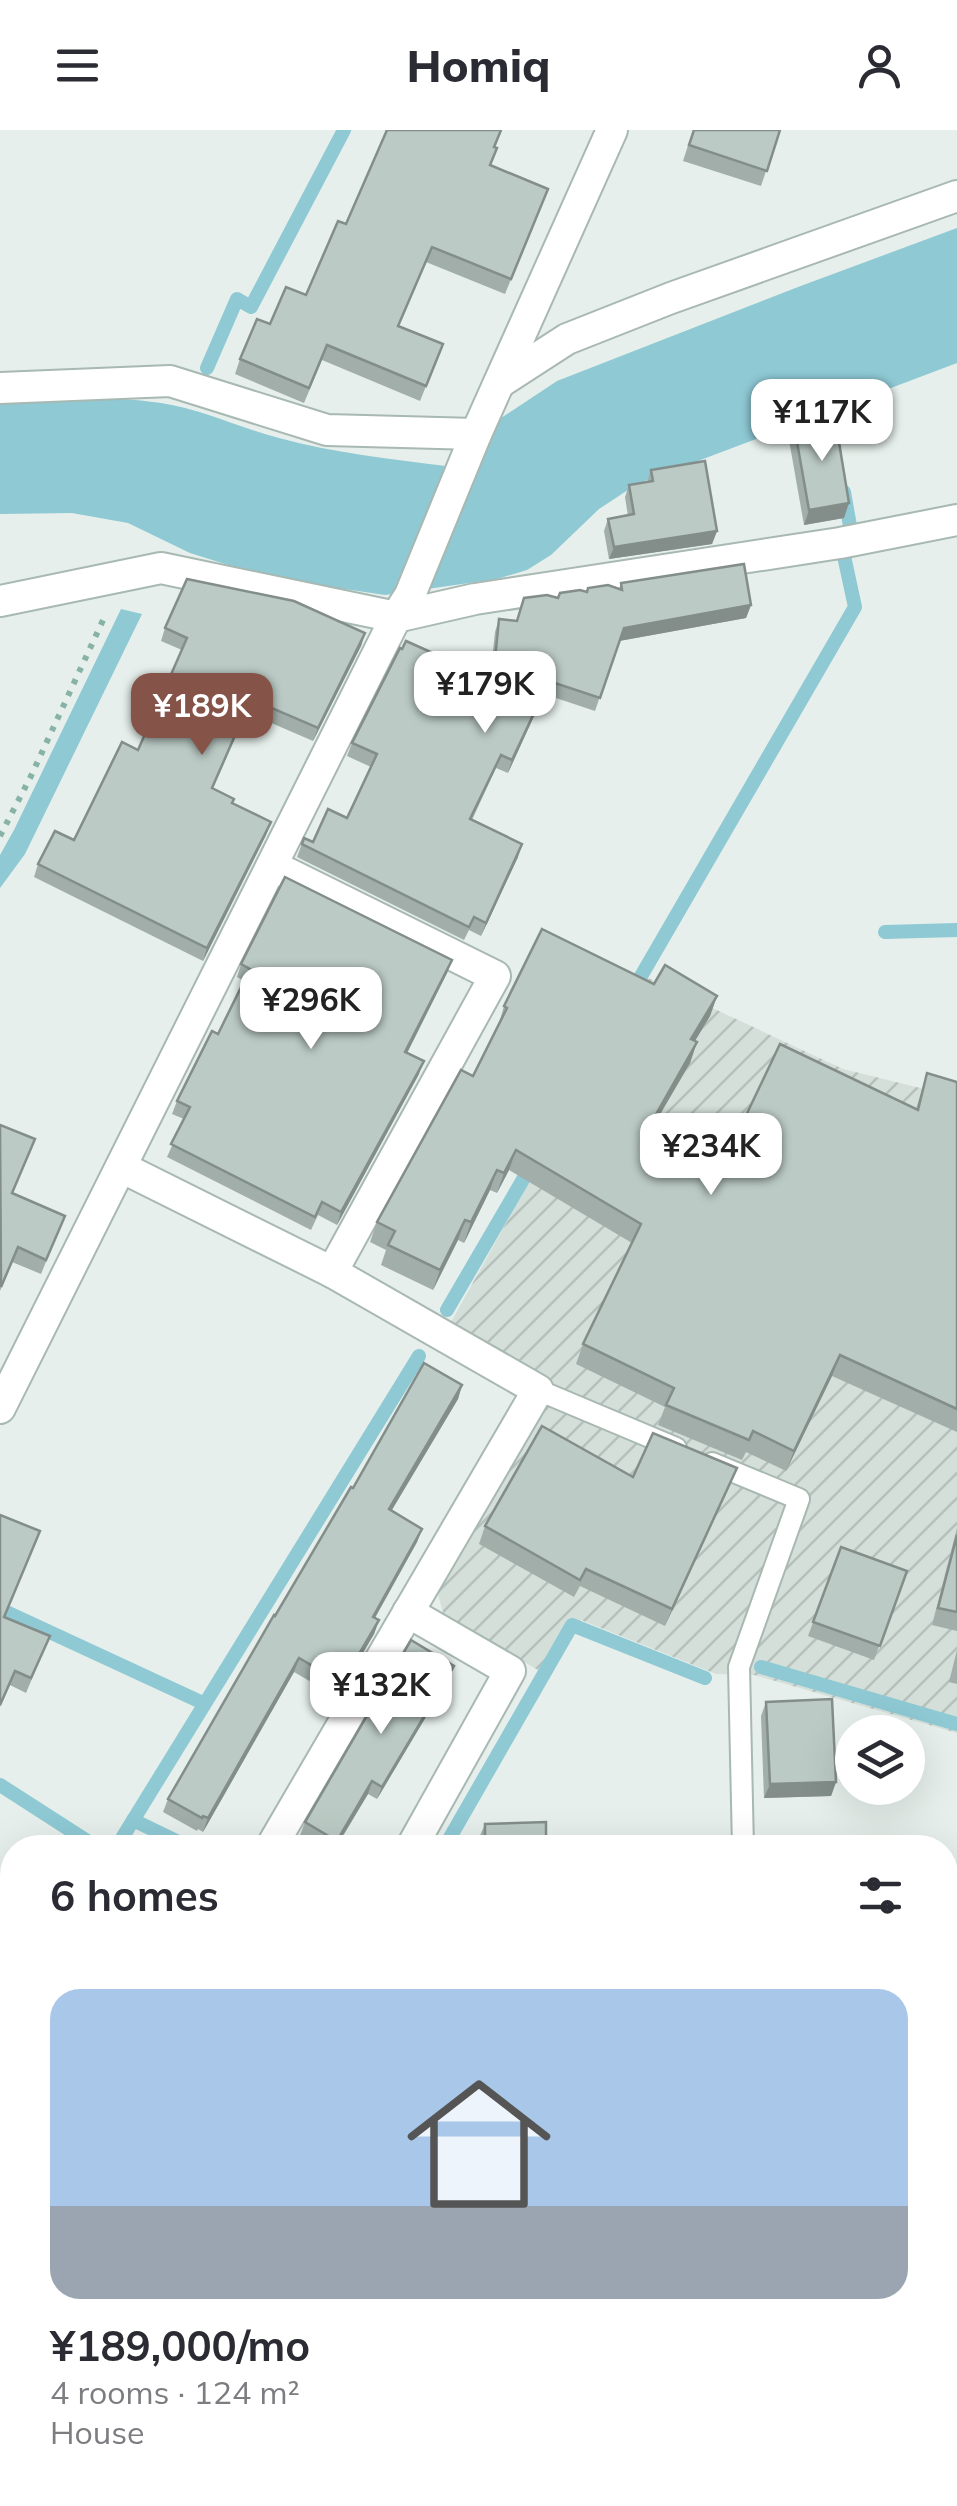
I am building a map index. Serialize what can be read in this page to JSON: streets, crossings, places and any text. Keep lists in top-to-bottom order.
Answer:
{
  "page": {
    "header": "Homiq",
    "price": [
      "¥117K",
      "¥179K",
      "¥189K",
      "¥296K",
      "¥234K",
      "¥132K"
    ],
    "heading": "6 homes",
    "list": [
      {
        "name": "¥189,000/mo",
        "note": "4 rooms · 124 m² · House"
      }
    ]
  }
}
